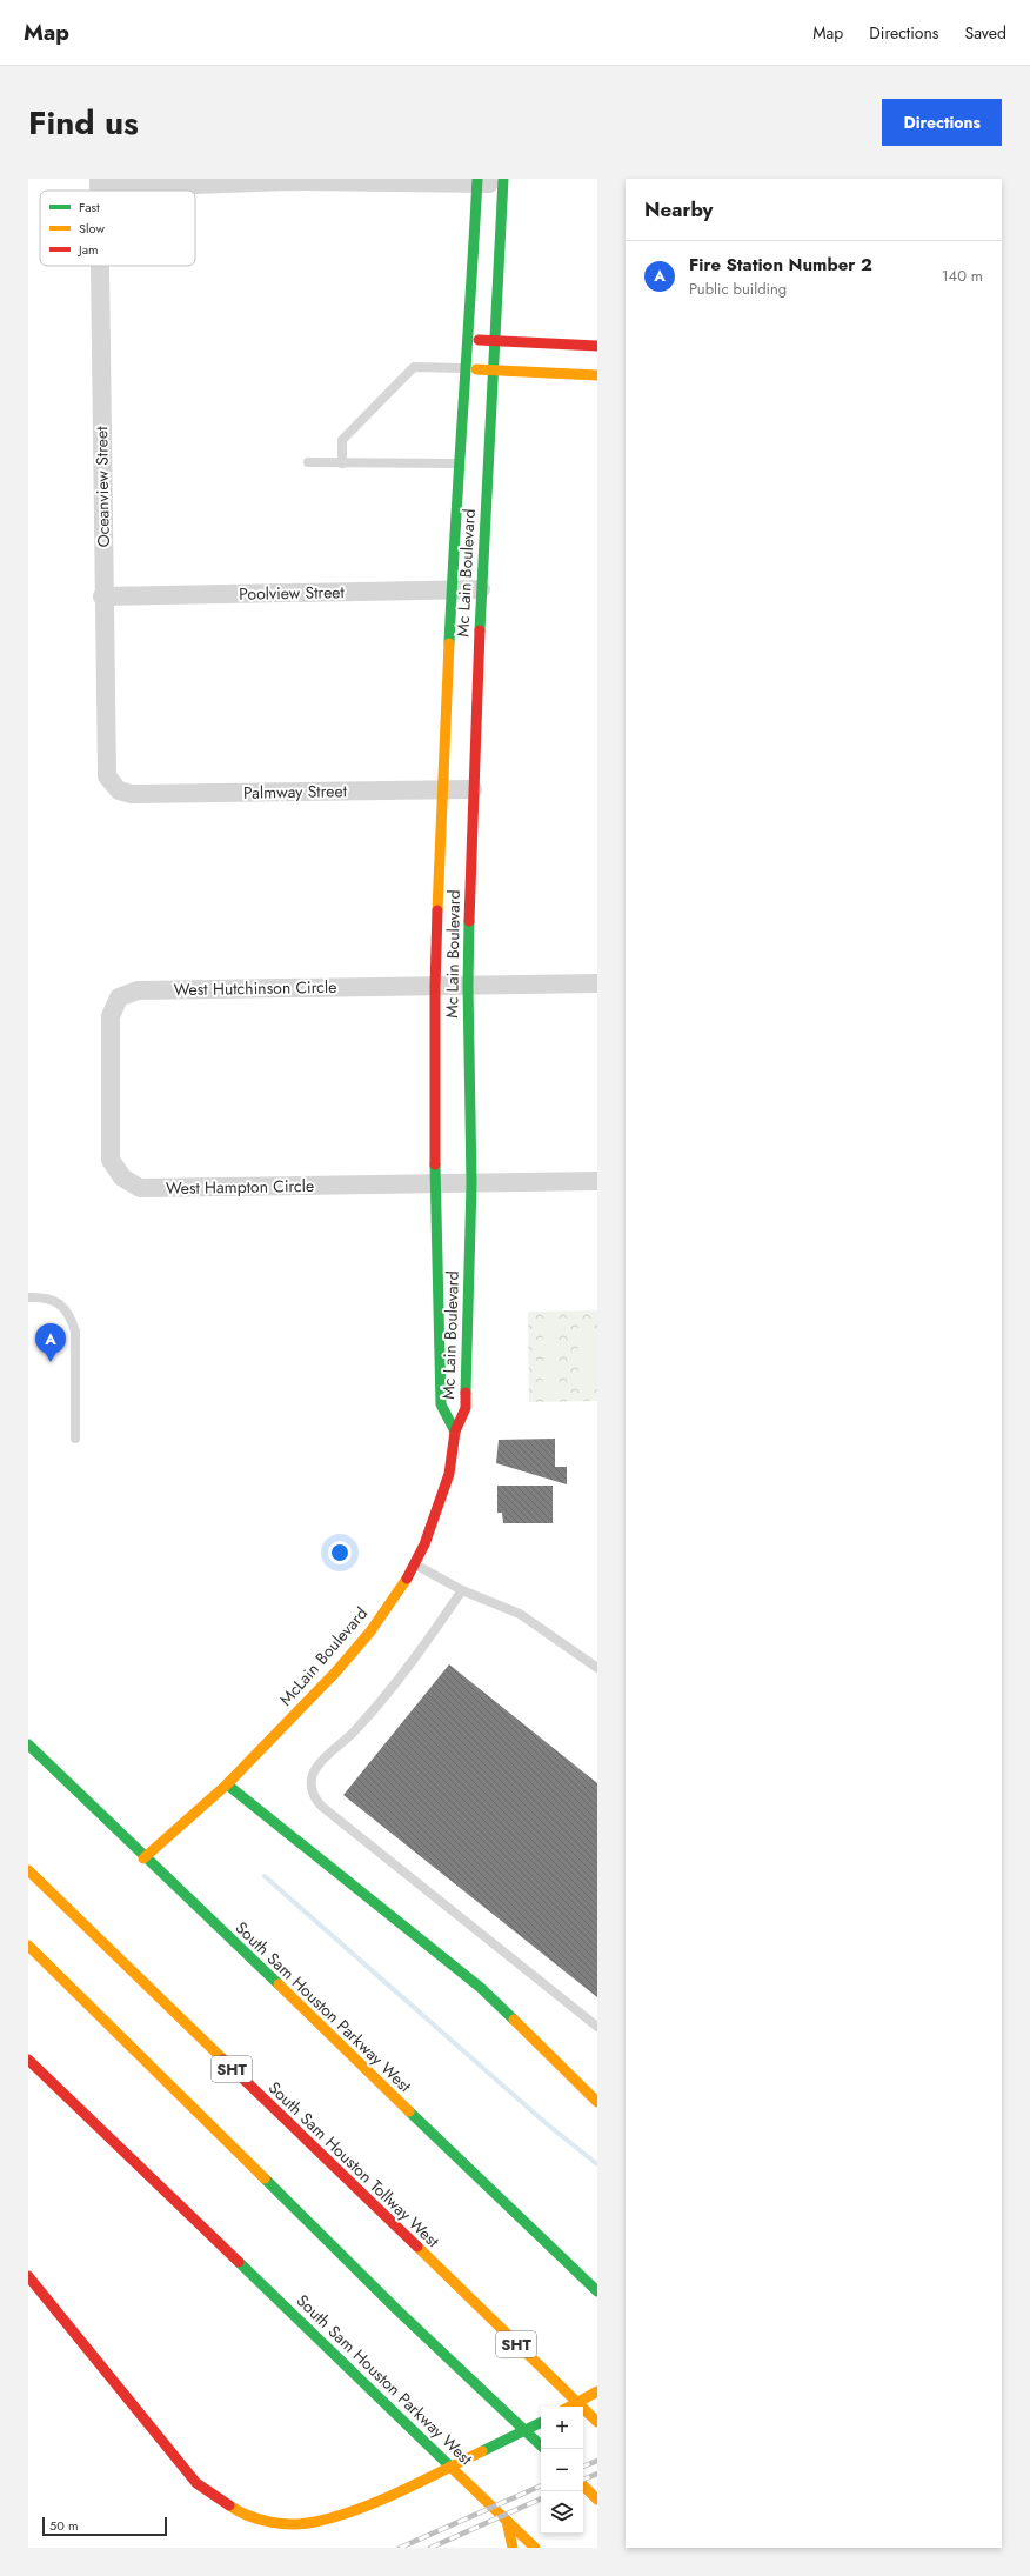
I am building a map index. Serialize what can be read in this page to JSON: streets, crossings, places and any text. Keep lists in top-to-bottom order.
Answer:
{
  "streets": {
    "main road": [
      "Mc Lain Boulevard",
      "McLain Boulevard",
      "South Sam Houston Parkway West",
      "SHT",
      "South Sam Houston Tollway West"
    ],
    "street": [
      "Oceanview Street",
      "Poolview Street",
      "Palmway Street",
      "West Hutchinson Circle",
      "West Hampton Circle"
    ]
  },
  "crossings": [
    ["Oceanview Street", "Poolview Street"],
    ["Oceanview Street", "Palmway Street"],
    ["Mc Lain Boulevard", "Poolview Street"],
    ["Mc Lain Boulevard", "Palmway Street"],
    ["Mc Lain Boulevard", "West Hutchinson Circle"],
    ["Mc Lain Boulevard", "West Hampton Circle"],
    ["Mc Lain Boulevard", "McLain Boulevard"],
    ["West Hutchinson Circle", "West Hampton Circle"],
    ["McLain Boulevard", "South Sam Houston Parkway West"]
  ],
  "legend": ["Fast", "Slow", "Jam"],
  "scale_bar": "50 m",
  "page": {
    "header": "Map",
    "nav": ["Map", "Directions", "Saved"],
    "title": "Find us",
    "buttons": "Directions",
    "heading": "Nearby",
    "list": [
      {
        "mark": "A",
        "name": "Fire Station Number 2",
        "note": "Public building",
        "value": "140 m"
      }
    ],
    "pins": "A",
    "map_buttons": ["+", "−"],
    "scale": "50 m"
  }
}
